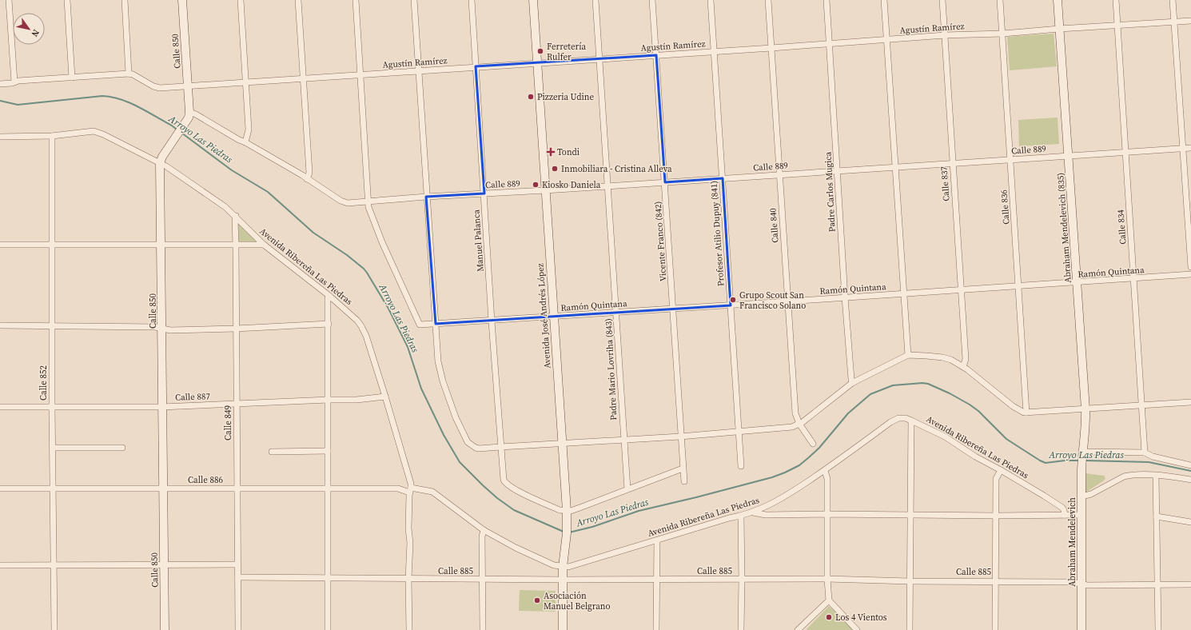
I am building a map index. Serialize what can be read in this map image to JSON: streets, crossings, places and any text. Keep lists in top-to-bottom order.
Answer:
{
  "streets": {
    "main road": [
      "Calle 850",
      "Abraham Mendelevich (835)",
      "Avenida José Andrés López",
      "Abraham Mendelevich"
    ],
    "street": [
      "Agustín Ramírez",
      "Calle 889",
      "Calle 837",
      "Padre Carlos Mugica",
      "Calle 836",
      "Calle 840",
      "Calle 834",
      "Profesor Atilio Dupuy (841)",
      "Manuel Palanca",
      "Vicente Franco (842)",
      "Avenida Ribereña Las Piedras",
      "Ramón Quintana",
      "Padre Mario Lovriha (843)",
      "Calle 852",
      "Calle 887",
      "Calle 849",
      "Calle 886",
      "Calle 885"
    ]
  },
  "crossings": [
    ["Agustín Ramírez", "Calle 850"],
    ["Agustín Ramírez", "Calle 837"],
    ["Agustín Ramírez", "Padre Carlos Mugica"],
    ["Agustín Ramírez", "Calle 836"],
    ["Agustín Ramírez", "Calle 840"],
    ["Agustín Ramírez", "Calle 834"],
    ["Agustín Ramírez", "Abraham Mendelevich (835)"],
    ["Agustín Ramírez", "Profesor Atilio Dupuy (841)"],
    ["Agustín Ramírez", "Manuel Palanca"],
    ["Agustín Ramírez", "Vicente Franco (842)"],
    ["Agustín Ramírez", "Avenida José Andrés López"],
    ["Agustín Ramírez", "Padre Mario Lovriha (843)"],
    ["Calle 850", "Avenida Ribereña Las Piedras"],
    ["Calle 850", "Calle 887"],
    ["Calle 850", "Calle 886"],
    ["Calle 889", "Calle 837"],
    ["Calle 889", "Padre Carlos Mugica"],
    ["Calle 889", "Calle 836"],
    ["Calle 889", "Calle 840"],
    ["Calle 889", "Calle 834"],
    ["Calle 889", "Abraham Mendelevich (835)"],
    ["Calle 889", "Profesor Atilio Dupuy (841)"],
    ["Calle 889", "Manuel Palanca"],
    ["Calle 889", "Vicente Franco (842)"],
    ["Calle 889", "Ramón Quintana"],
    ["Calle 889", "Avenida José Andrés López"],
    ["Calle 889", "Padre Mario Lovriha (843)"],
    ["Calle 837", "Ramón Quintana"],
    ["Padre Carlos Mugica", "Ramón Quintana"],
    ["Calle 836", "Ramón Quintana"],
    ["Calle 840", "Ramón Quintana"],
    ["Calle 834", "Ramón Quintana"],
    ["Abraham Mendelevich (835)", "Ramón Quintana"],
    ["Abraham Mendelevich (835)", "Abraham Mendelevich"],
    ["Profesor Atilio Dupuy (841)", "Ramón Quintana"],
    ["Manuel Palanca", "Ramón Quintana"],
    ["Manuel Palanca", "Avenida José Andrés López"],
    ["Vicente Franco (842)", "Ramón Quintana"],
    ["Avenida Ribereña Las Piedras", "Avenida José Andrés López"],
    ["Avenida Ribereña Las Piedras", "Calle 852"],
    ["Avenida Ribereña Las Piedras", "Calle 887"],
    ["Avenida Ribereña Las Piedras", "Calle 849"],
    ["Avenida Ribereña Las Piedras", "Calle 886"],
    ["Ramón Quintana", "Avenida José Andrés López"],
    ["Ramón Quintana", "Padre Mario Lovriha (843)"],
    ["Avenida José Andrés López", "Calle 885"],
    ["Calle 852", "Calle 887"],
    ["Calle 852", "Calle 886"],
    ["Calle 887", "Calle 849"],
    ["Calle 849", "Calle 886"],
    ["Calle 849", "Calle 885"],
    ["Abraham Mendelevich", "Calle 885"]
  ],
  "water": ["Arroyo Las Piedras"],
  "places": {
    "other": [
      "Ferretería Rulfer",
      "Pizzeria Udine",
      "Inmobiliara - Cristina Alleva",
      "Kiosko Daniela",
      "Grupo Scout San Francisco Solano",
      "Asociación Manuel Belgrano",
      "Los 4 Vientos"
    ],
    "health": ["Tondi"]
  },
  "north": "bottom right"
}
